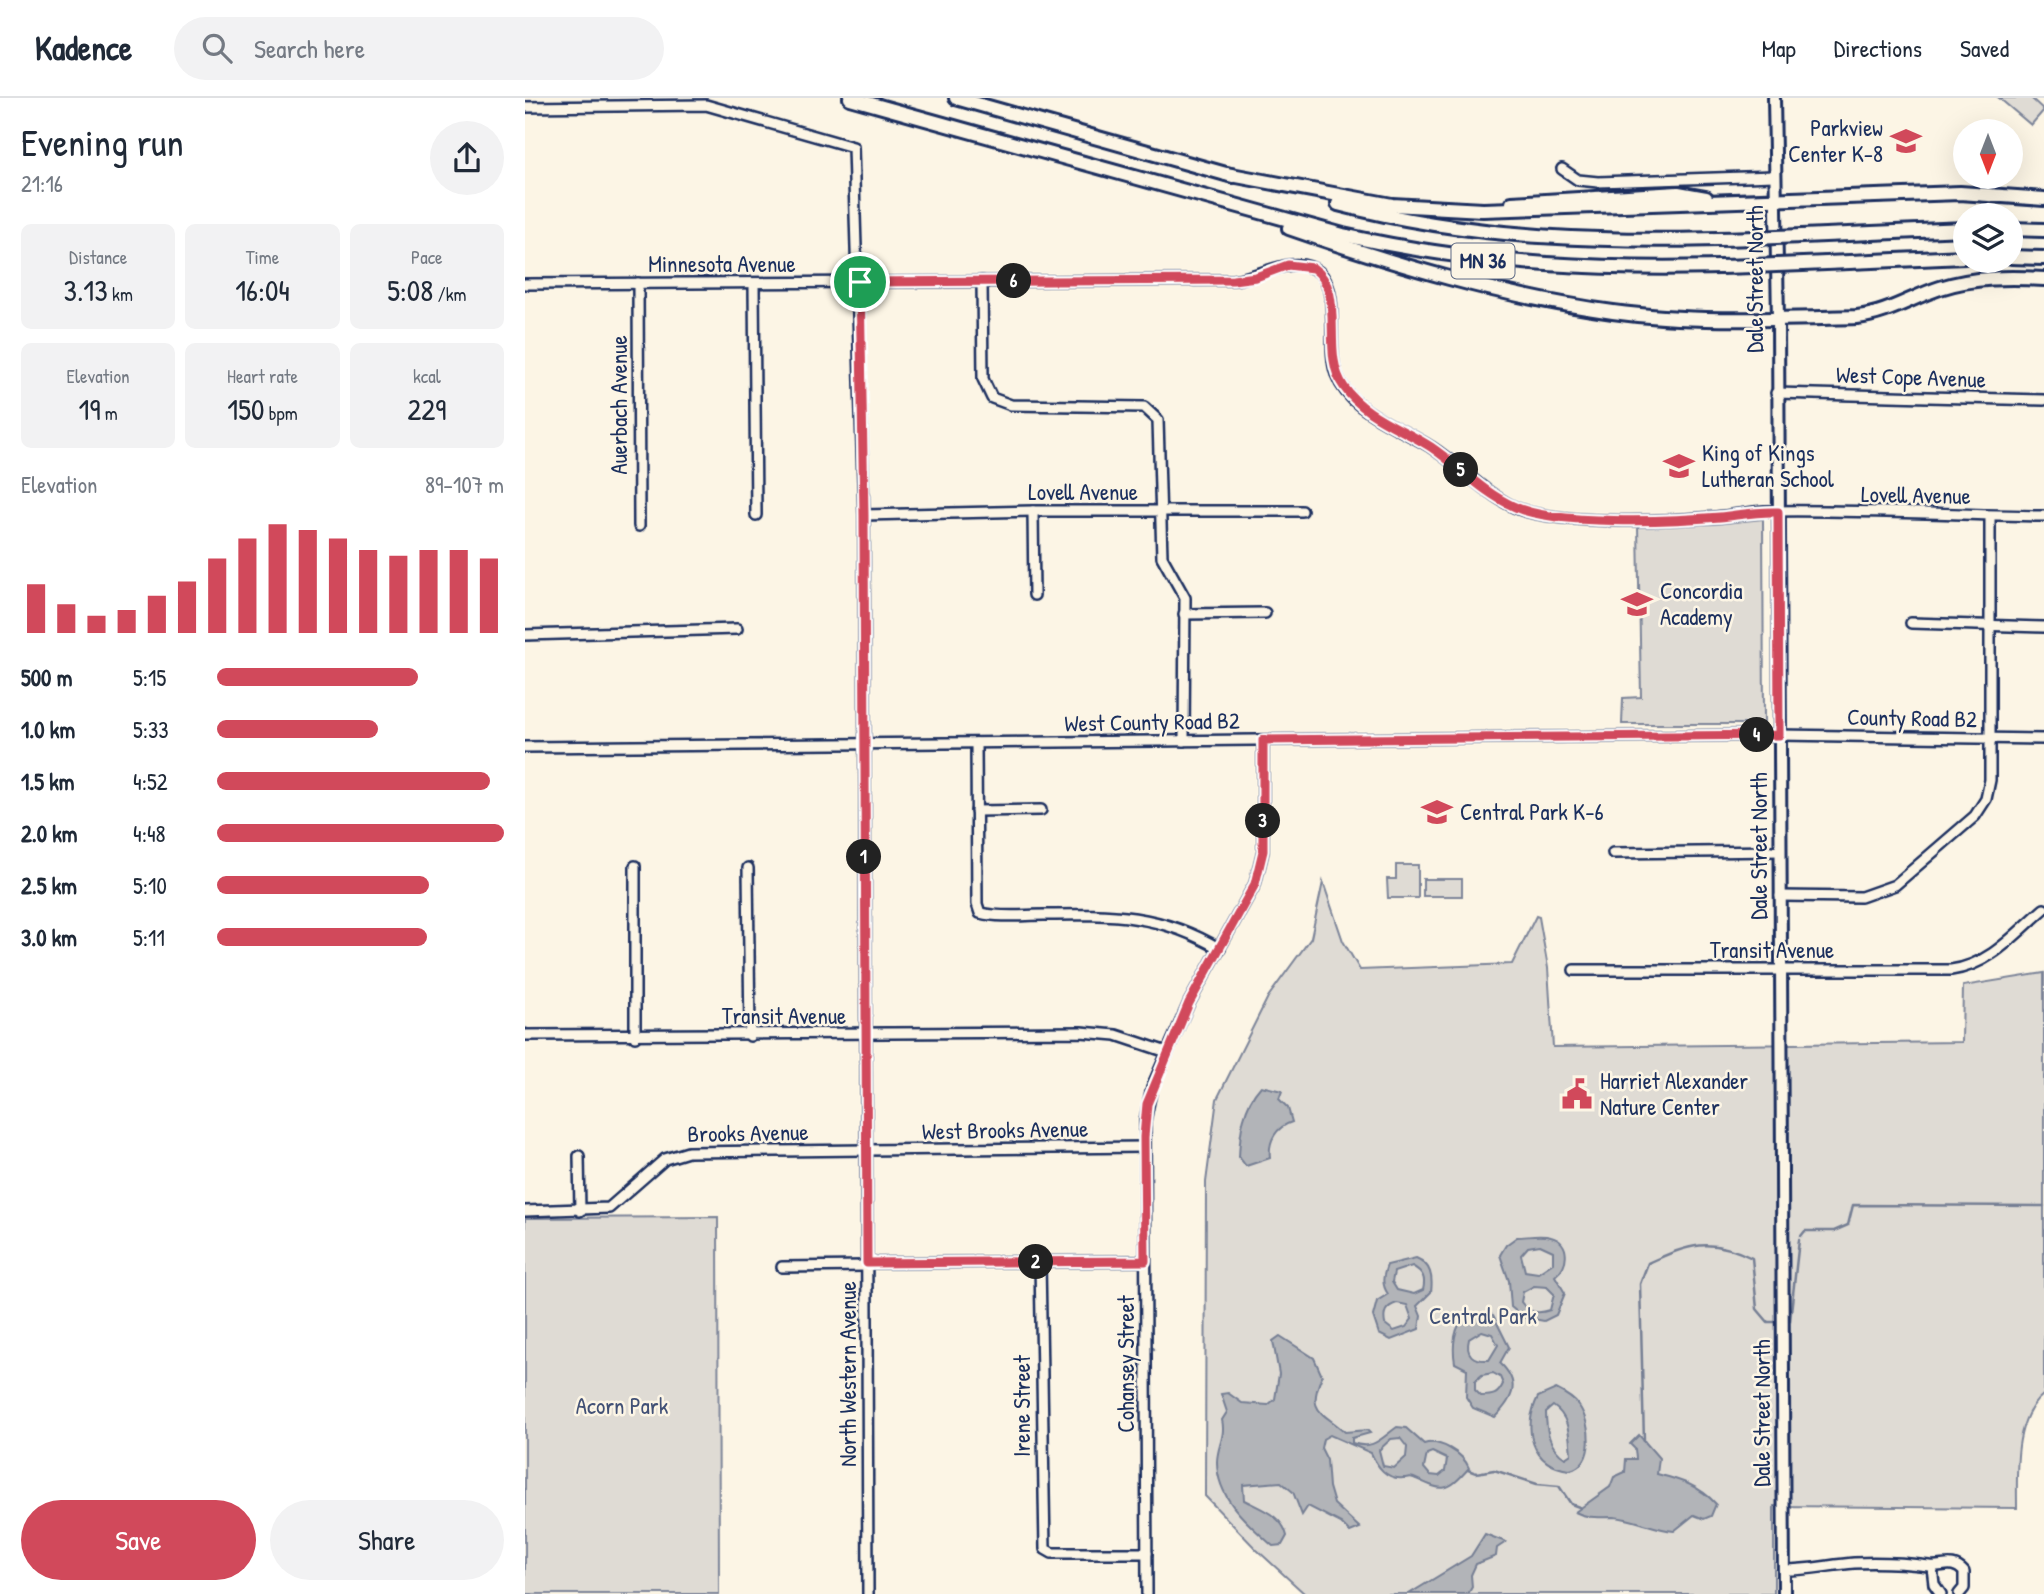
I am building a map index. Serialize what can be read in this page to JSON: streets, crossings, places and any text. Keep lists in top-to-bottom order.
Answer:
{
  "streets": {
    "highway": ["MN 36"],
    "main road": ["Dale Street North"],
    "street": [
      "Minnesota Avenue",
      "West Cope Avenue",
      "Auerbach Avenue",
      "Lovell Avenue",
      "County Road B2",
      "West County Road B2",
      "Transit Avenue",
      "West Brooks Avenue",
      "Brooks Avenue",
      "Cohansey Street",
      "North Western Avenue",
      "Irene Street"
    ]
  },
  "crossings": [
    ["Minnesota Avenue", "Auerbach Avenue"],
    ["Minnesota Avenue", "Lovell Avenue"],
    ["Minnesota Avenue", "North Western Avenue"],
    ["Dale Street North", "West Cope Avenue"],
    ["Dale Street North", "Lovell Avenue"],
    ["Dale Street North", "County Road B2"],
    ["Dale Street North", "West County Road B2"],
    ["Dale Street North", "Transit Avenue"],
    ["Lovell Avenue", "North Western Avenue"],
    ["County Road B2", "West County Road B2"],
    ["West County Road B2", "Cohansey Street"],
    ["West County Road B2", "North Western Avenue"],
    ["Transit Avenue", "Cohansey Street"],
    ["Transit Avenue", "North Western Avenue"],
    ["West Brooks Avenue", "Brooks Avenue"],
    ["West Brooks Avenue", "Cohansey Street"],
    ["West Brooks Avenue", "North Western Avenue"],
    ["Brooks Avenue", "North Western Avenue"],
    ["Cohansey Street", "Irene Street"]
  ],
  "parks": ["Central Park", "Acorn Park"],
  "places": {
    "school or university": [
      "Parkview Center K-8",
      "King of Kings Lutheran School",
      "Concordia Academy",
      "Central Park K-6"
    ],
    "public building": ["Harriet Alexander Nature Center"]
  },
  "north": "bottom",
  "page": {
    "header": "Kadence",
    "search": "Search here",
    "nav": ["Map", "Directions", "Saved"],
    "heading": ["Evening run", "21:16"],
    "stats": [
      ["Distance", "3.13 km"],
      ["Time", "16:04"],
      ["Pace", "5:08 /km"],
      ["Elevation", "19 m"],
      ["Heart rate", "150 bpm"],
      ["kcal", "229"]
    ],
    "pins": [
      "6",
      "5",
      "4",
      "3",
      "1",
      "2"
    ],
    "chart": ["Elevation", "89–107 m"],
    "list": [
      {
        "name": "500 m",
        "note": "5:15"
      },
      {
        "name": "1.0 km",
        "note": "5:33"
      },
      {
        "name": "1.5 km",
        "note": "4:52"
      },
      {
        "name": "2.0 km",
        "note": "4:48"
      },
      {
        "name": "2.5 km",
        "note": "5:10"
      },
      {
        "name": "3.0 km",
        "note": "5:11"
      }
    ],
    "buttons": ["Save", "Share"]
  }
}
